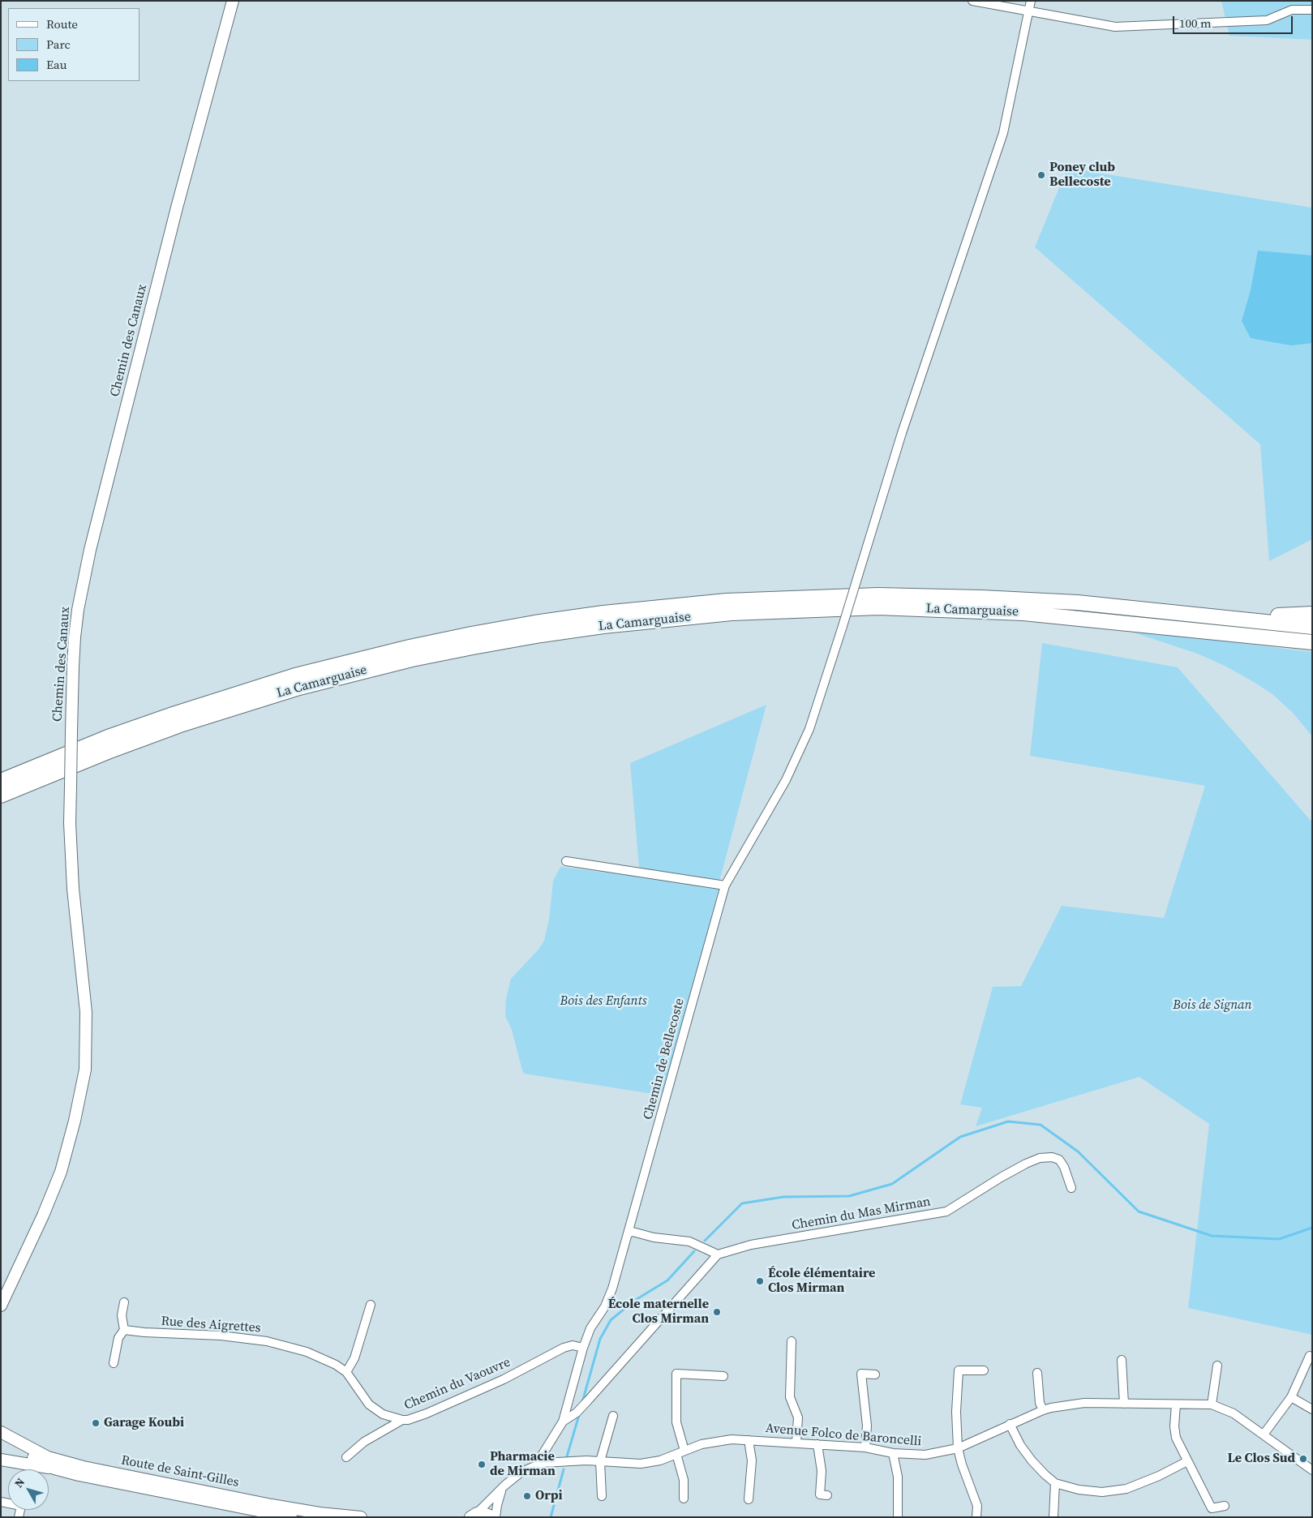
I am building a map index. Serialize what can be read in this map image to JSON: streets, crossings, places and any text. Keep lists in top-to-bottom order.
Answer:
{
  "streets": {
    "highway": ["La Camarguaise"],
    "main road": ["Chemin des Canaux", "Route de Saint-Gilles"],
    "street": [
      "Chemin de Bellecoste",
      "Chemin du Mas Mirman",
      "Rue des Aigrettes",
      "Chemin du Vaouvre",
      "Avenue Folco de Baroncelli"
    ]
  },
  "crossings": [
    ["Chemin de Bellecoste", "Chemin du Vaouvre"],
    ["Chemin de Bellecoste", "Avenue Folco de Baroncelli"],
    ["Rue des Aigrettes", "Chemin du Vaouvre"]
  ],
  "parks": ["Bois des Enfants", "Bois de Signan"],
  "places": [
    "Poney club Bellecoste",
    "École élémentaire Clos Mirman",
    "École maternelle Clos Mirman",
    "Garage Koubi",
    "Le Clos Sud",
    "Pharmacie de Mirman",
    "Orpi"
  ],
  "legend": ["Route", "Parc", "Eau"],
  "scale_bar": "100 m",
  "north": "top left"
}
